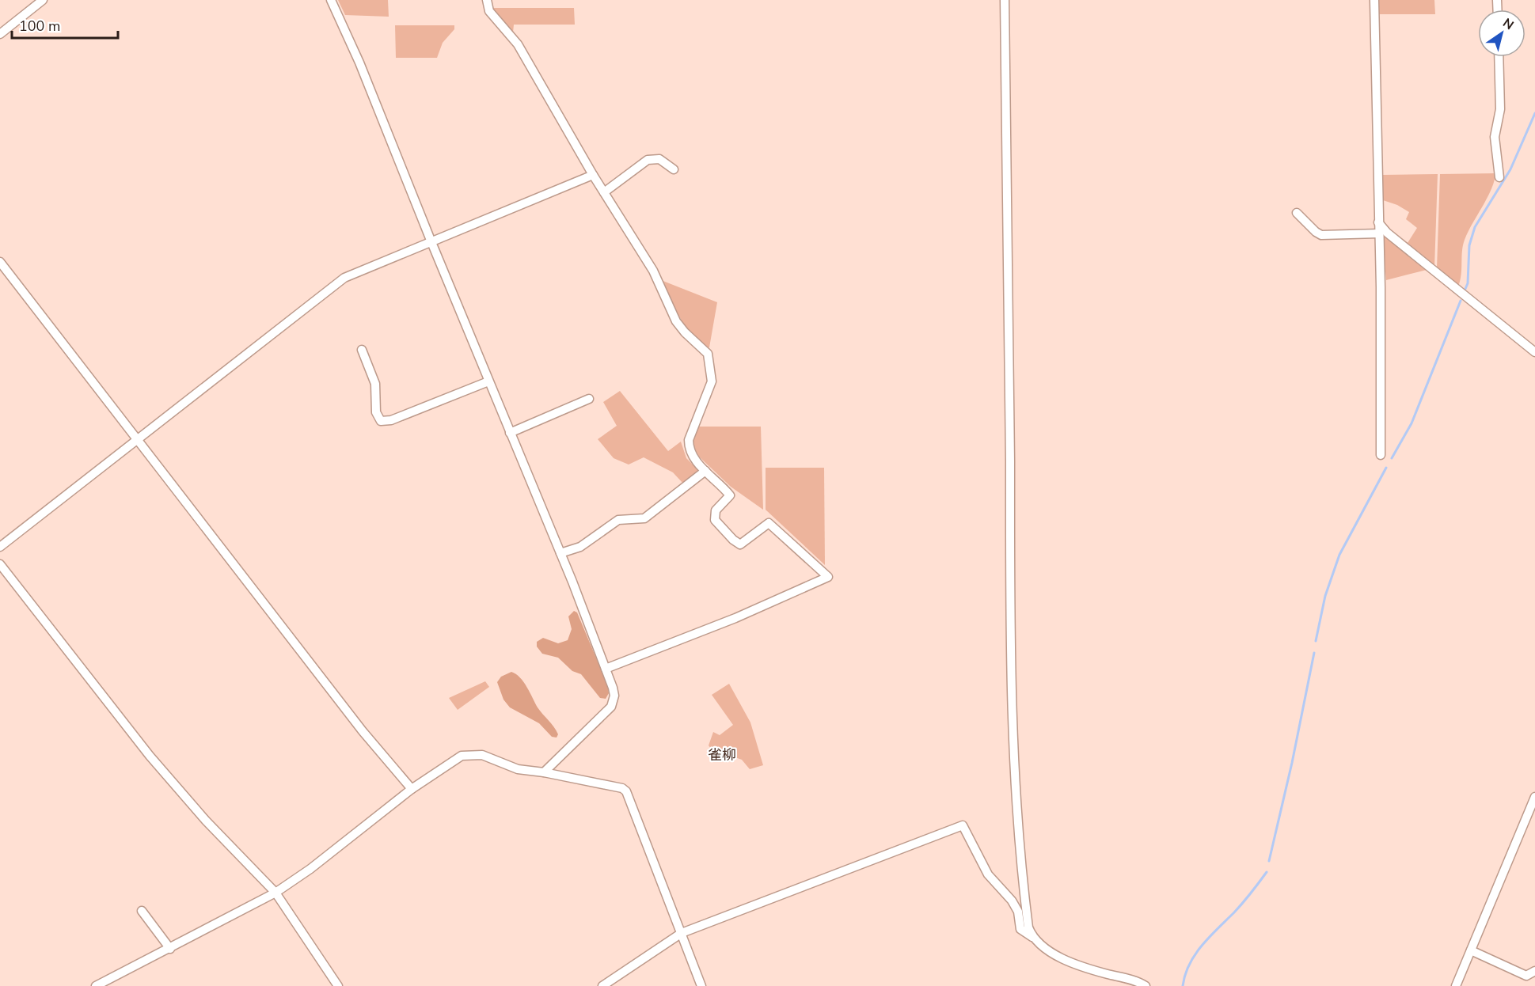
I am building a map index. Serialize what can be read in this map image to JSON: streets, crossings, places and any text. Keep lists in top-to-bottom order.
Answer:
{
  "districts": ["雀柳"],
  "scale_bar": "100 m",
  "north": "top right"
}
